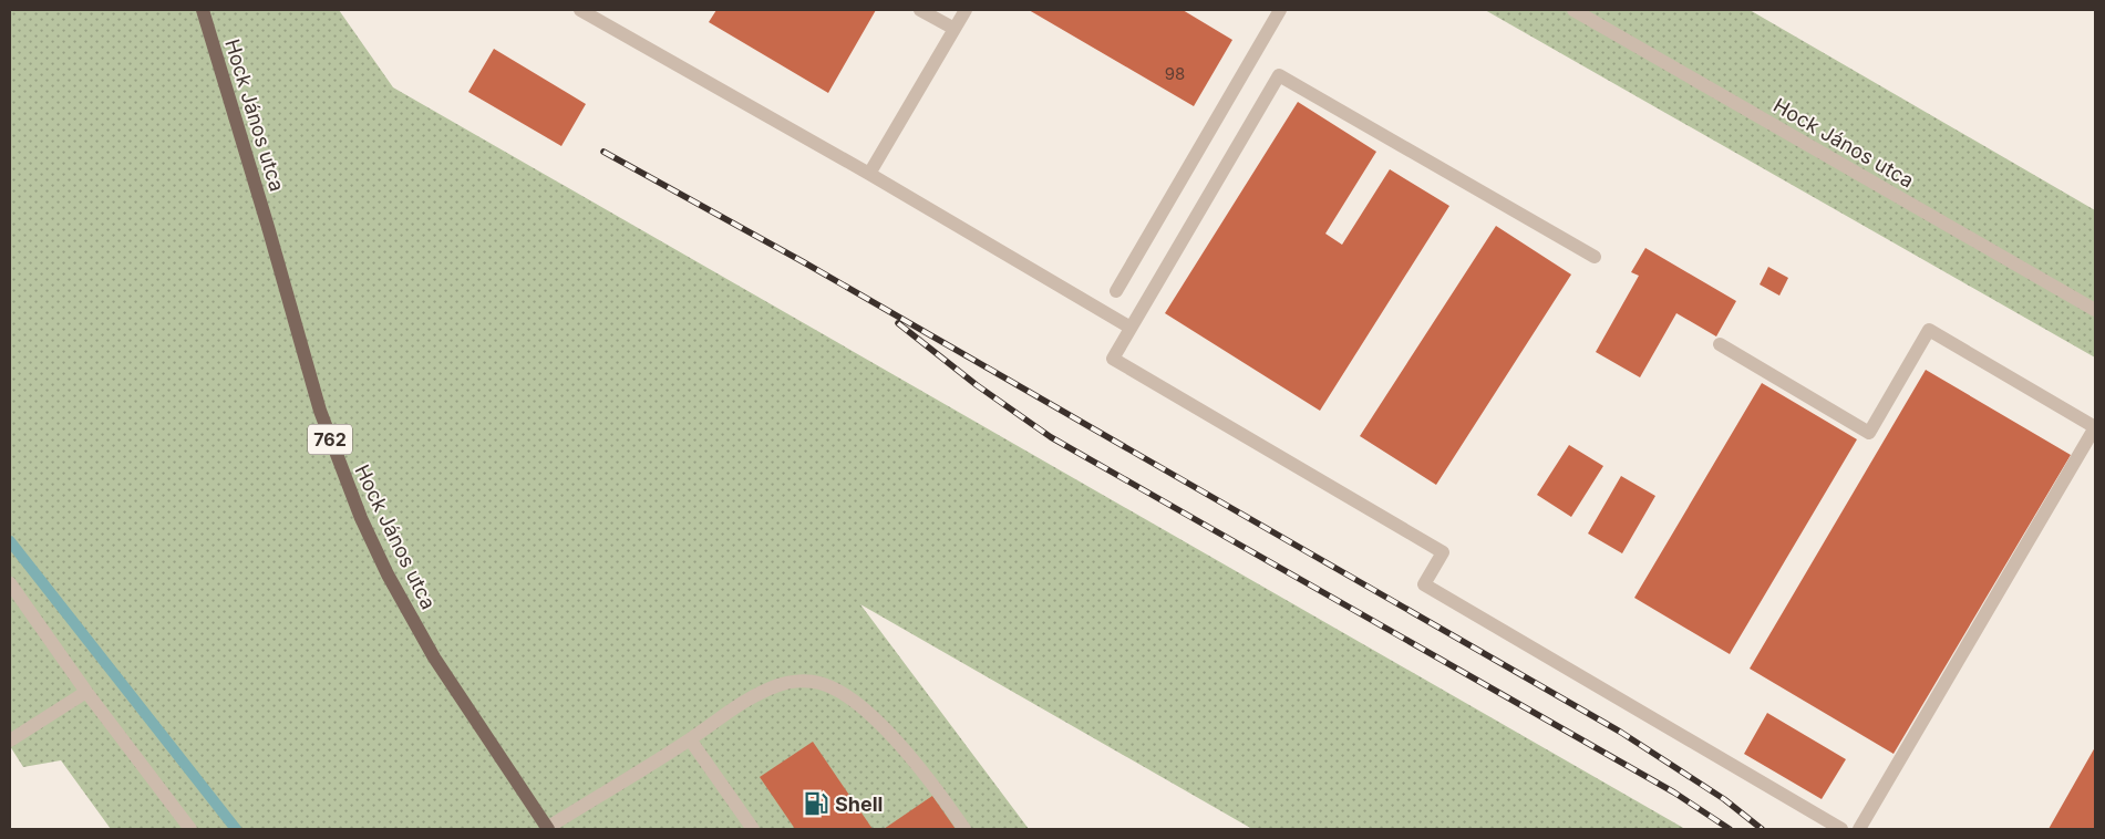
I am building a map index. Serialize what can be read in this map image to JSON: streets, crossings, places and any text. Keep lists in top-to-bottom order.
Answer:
{
  "streets": {
    "main road": ["Hock János utca", "762"]
  },
  "places": {
    "fuel station": ["Shell"]
  },
  "house_numbers": ["98"]
}
